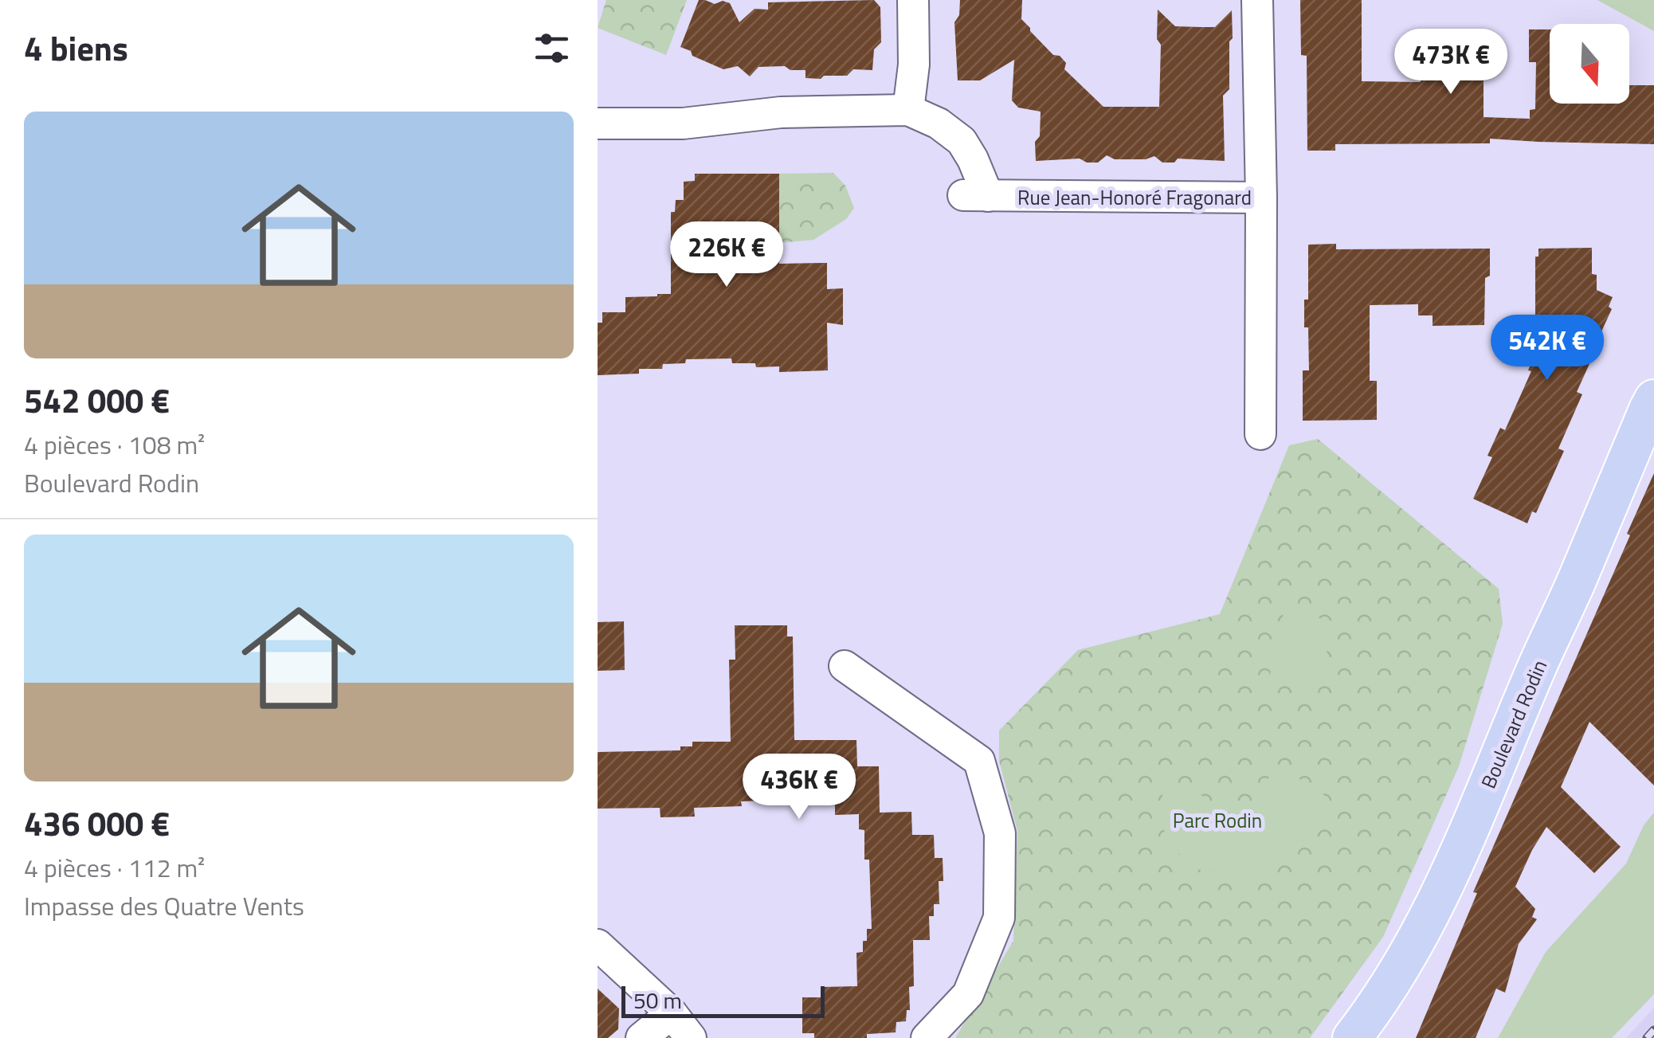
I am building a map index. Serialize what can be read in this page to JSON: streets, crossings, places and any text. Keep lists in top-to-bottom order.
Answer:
{
  "streets": {
    "main road": ["Boulevard Rodin"],
    "street": ["Rue Jean-Honoré Fragonard"]
  },
  "parks": ["Parc Rodin"],
  "scale_bar": "50 m",
  "north": "bottom",
  "page": {
    "heading": "4 biens",
    "price": [
      "473K €",
      "226K €",
      "542K €",
      "436K €"
    ],
    "list": [
      {
        "name": "542 000 €",
        "note": "4 pièces · 108 m² · Boulevard Rodin"
      },
      {
        "name": "436 000 €",
        "note": "4 pièces · 112 m² · Impasse des Quatre Vents"
      }
    ],
    "scale": "50 m"
  }
}
